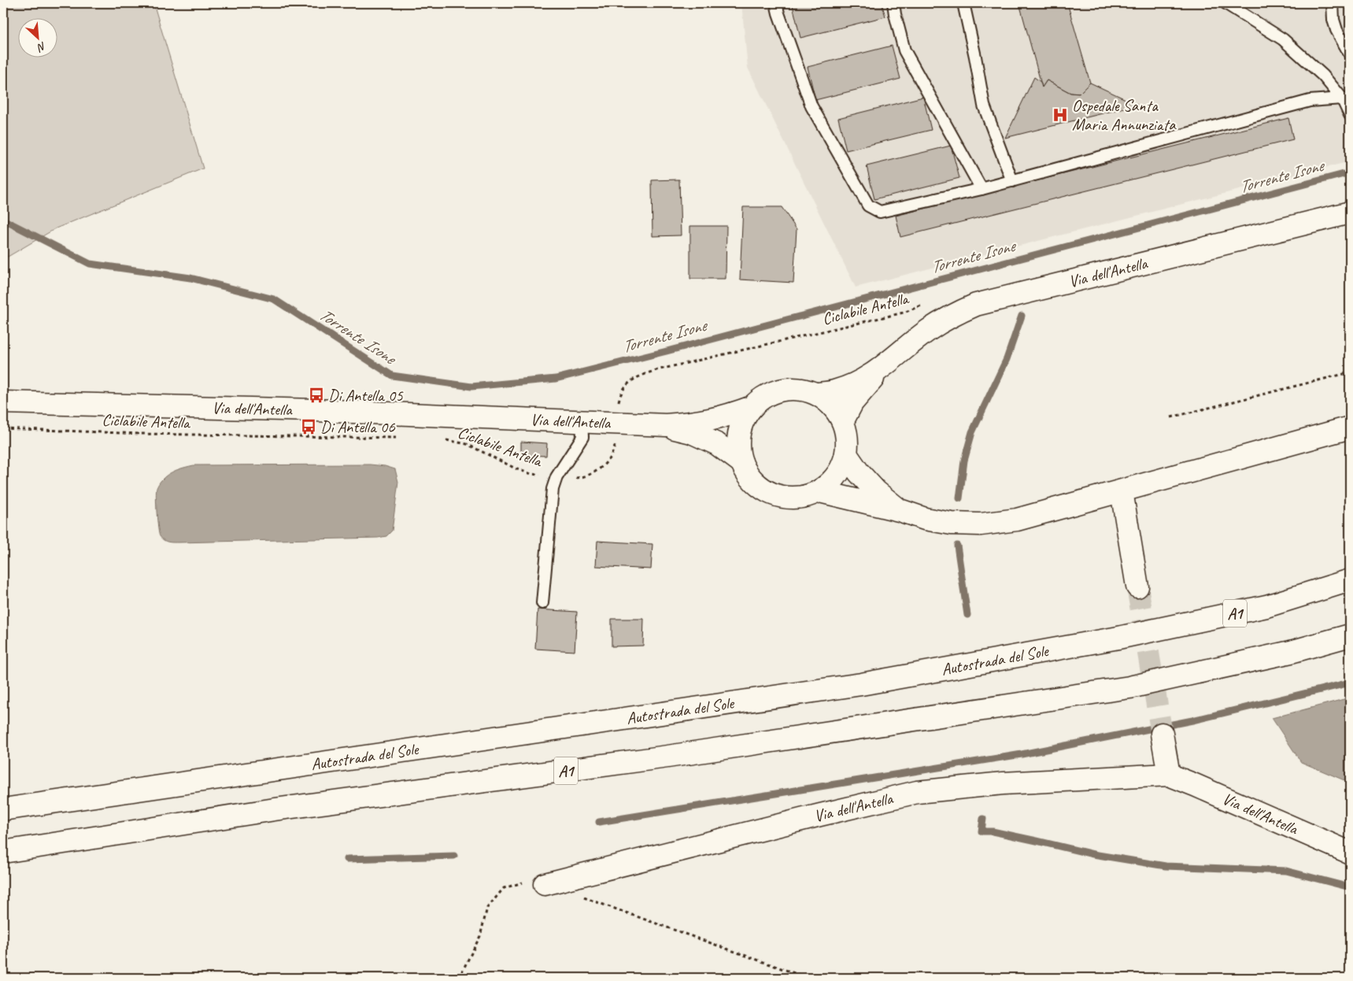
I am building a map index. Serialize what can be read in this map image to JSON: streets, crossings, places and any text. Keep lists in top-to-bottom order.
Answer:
{
  "streets": {
    "main road": ["Via dell'Antella", "A1", "Autostrada del Sole"],
    "path": ["Ciclabile Antella"]
  },
  "water": ["Torrente Isone"],
  "places": {
    "hospital": ["Ospedale Santa Maria Annunziata"],
    "bus stop": ["Di Antella 05", "Di Antella 06"]
  },
  "north": "bottom right"
}
